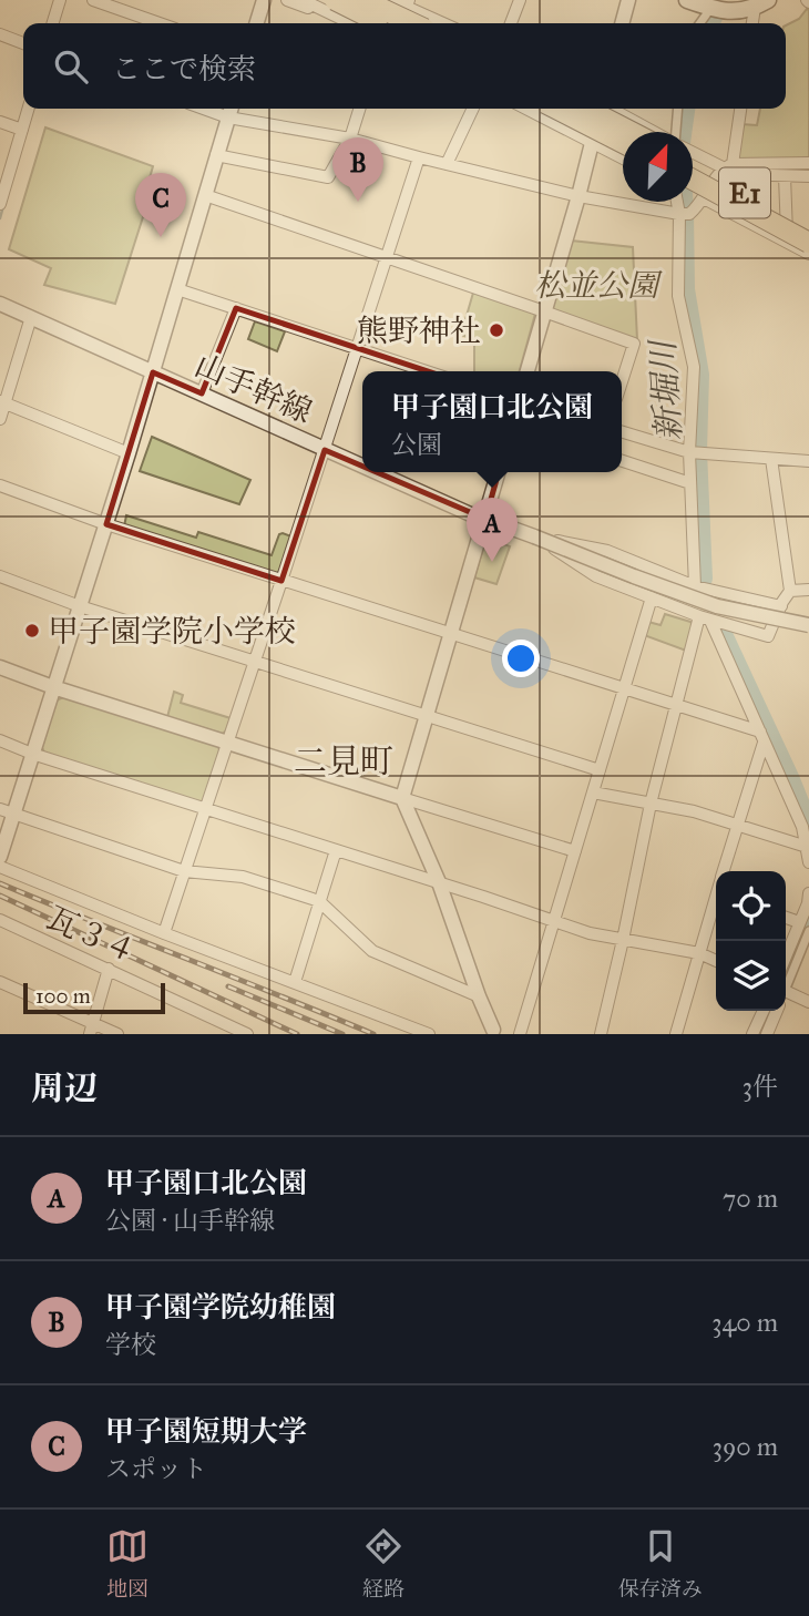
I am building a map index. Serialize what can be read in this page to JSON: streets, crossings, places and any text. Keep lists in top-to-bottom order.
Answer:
{
  "streets": {
    "highway": ["E1"],
    "street": ["山手幹線", "瓦３４"]
  },
  "districts": ["二見町"],
  "water": ["新堀川"],
  "parks": ["松並公園"],
  "places": ["熊野神社", "甲子園学院小学校"],
  "scale_bar": "100 m",
  "north": "top right",
  "page": {
    "search": "ここで検索",
    "pins": ["B", "C", "A"],
    "popup": ["甲子園口北公園", "公園"],
    "scale": "100 m",
    "heading": ["周辺", "3件"],
    "list": [
      {
        "mark": "A",
        "name": "甲子園口北公園",
        "note": "公園 · 山手幹線",
        "value": "70 m"
      },
      {
        "mark": "B",
        "name": "甲子園学院幼稚園",
        "note": "学校",
        "value": "340 m"
      },
      {
        "mark": "C",
        "name": "甲子園短期大学",
        "note": "スポット",
        "value": "390 m"
      }
    ],
    "nav": ["地図", "経路", "保存済み"]
  }
}
